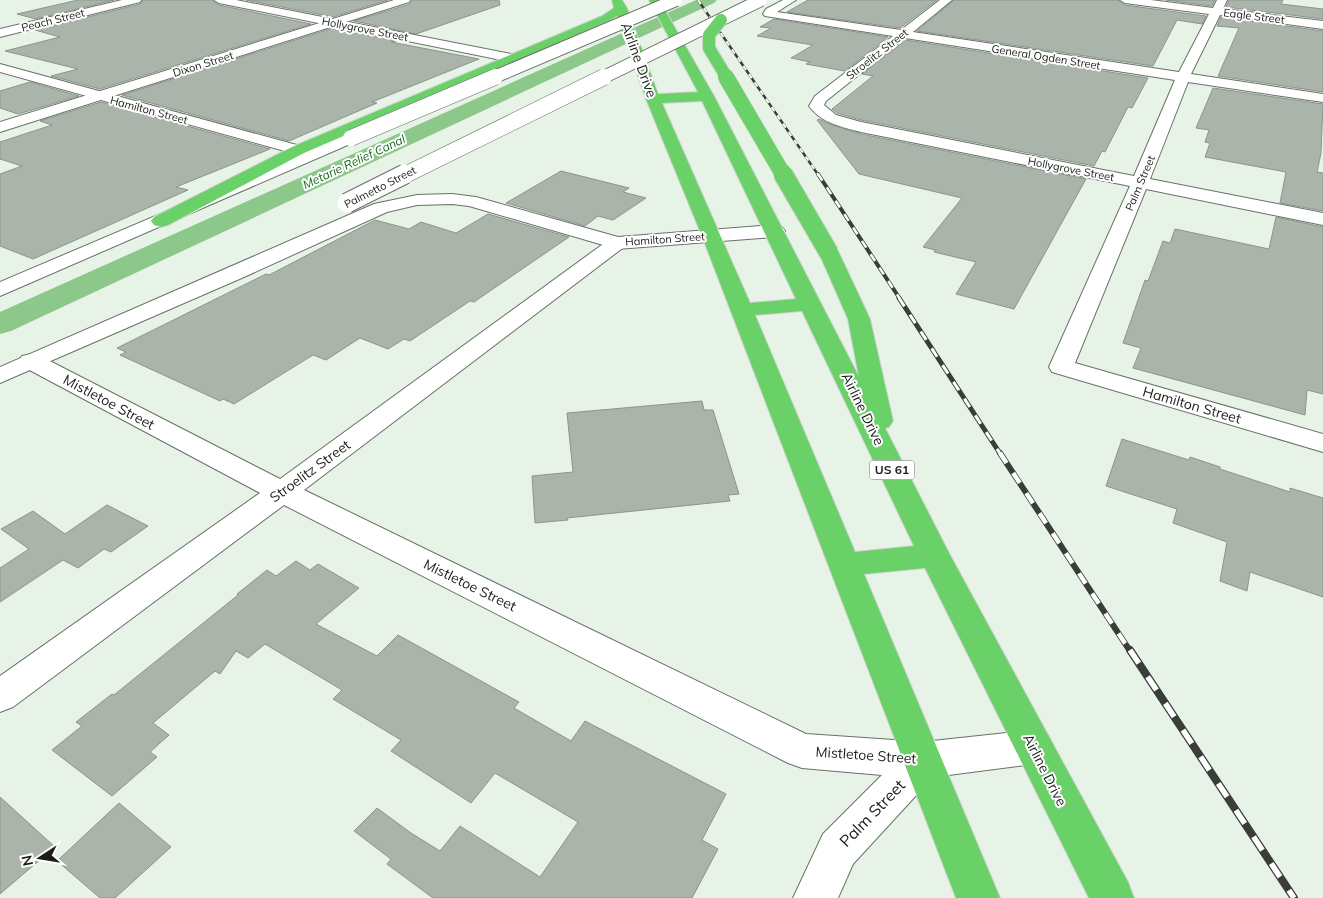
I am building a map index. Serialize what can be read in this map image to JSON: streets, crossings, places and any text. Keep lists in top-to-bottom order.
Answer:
{
  "streets": {
    "highway": ["Airline Drive", "US 61"],
    "street": [
      "Eagle Street",
      "Peach Street",
      "Hollygrove Street",
      "Stroelitz Street",
      "General Ogden Street",
      "Dixon Street",
      "Hamilton Street",
      "Palm Street",
      "Palmetto Street",
      "Mistletoe Street"
    ]
  },
  "crossings": [
    ["Eagle Street", "Palm Street"],
    ["Hollygrove Street", "Stroelitz Street"],
    ["Hollygrove Street", "Dixon Street"],
    ["Hollygrove Street", "Palm Street"],
    ["Stroelitz Street", "General Ogden Street"],
    ["Stroelitz Street", "Hamilton Street"],
    ["Stroelitz Street", "Mistletoe Street"],
    ["General Ogden Street", "Palm Street"],
    ["Airline Drive", "Hamilton Street"],
    ["Airline Drive", "Palm Street"],
    ["Airline Drive", "Mistletoe Street"],
    ["Dixon Street", "Hamilton Street"],
    ["Hamilton Street", "Palm Street"],
    ["Hamilton Street", "Palmetto Street"],
    ["Hamilton Street", "Mistletoe Street"],
    ["Palm Street", "Mistletoe Street"],
    ["Palmetto Street", "Mistletoe Street"]
  ],
  "water": ["Metarie Relief Canal"],
  "north": "left"
}
